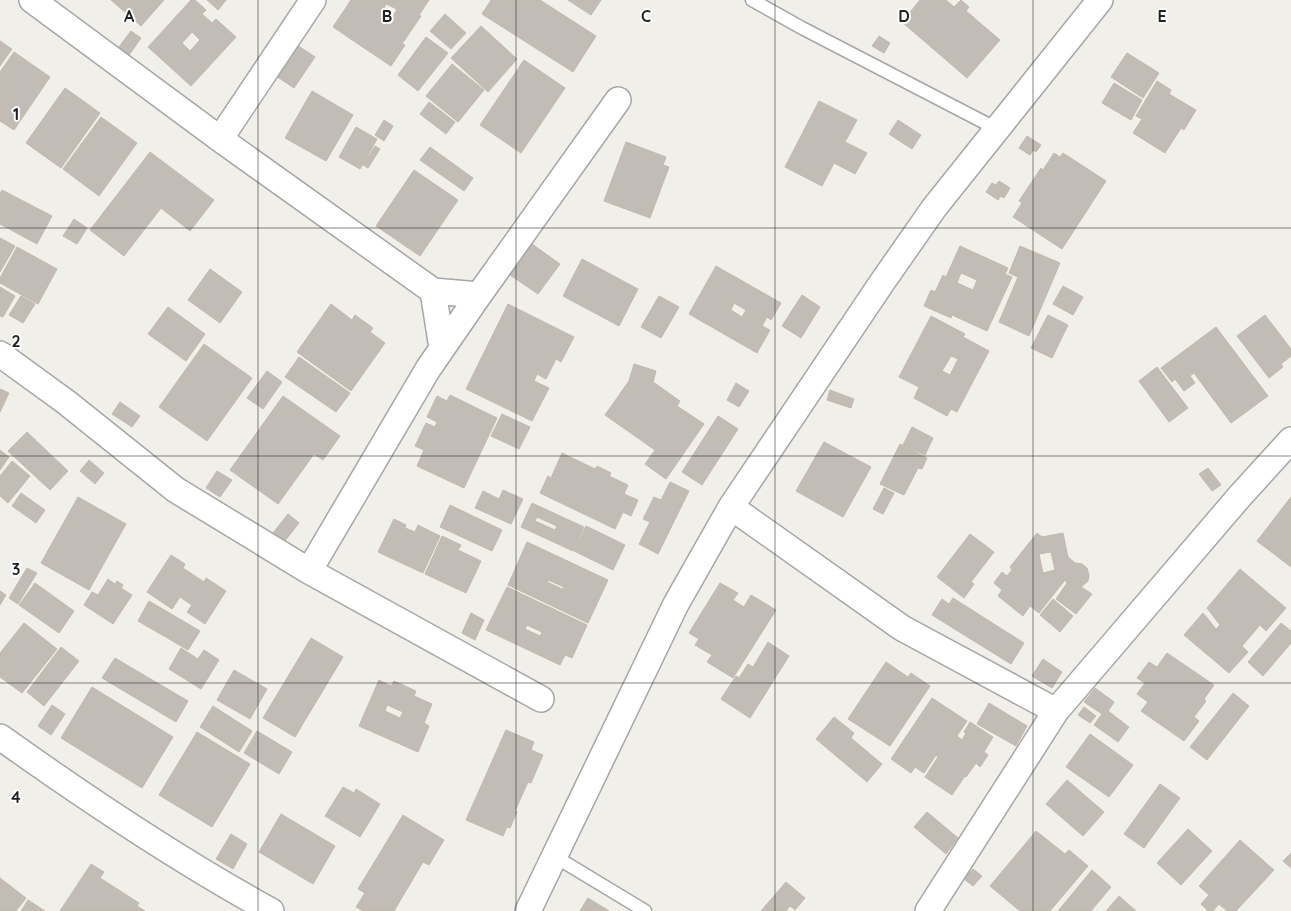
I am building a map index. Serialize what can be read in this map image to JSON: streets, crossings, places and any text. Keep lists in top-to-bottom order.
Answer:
{
  "grid": {
    "columns": [
      "A",
      "B",
      "C",
      "D",
      "E"
    ],
    "rows": [
      "1",
      "2",
      "3",
      "4"
    ]
  }
}
